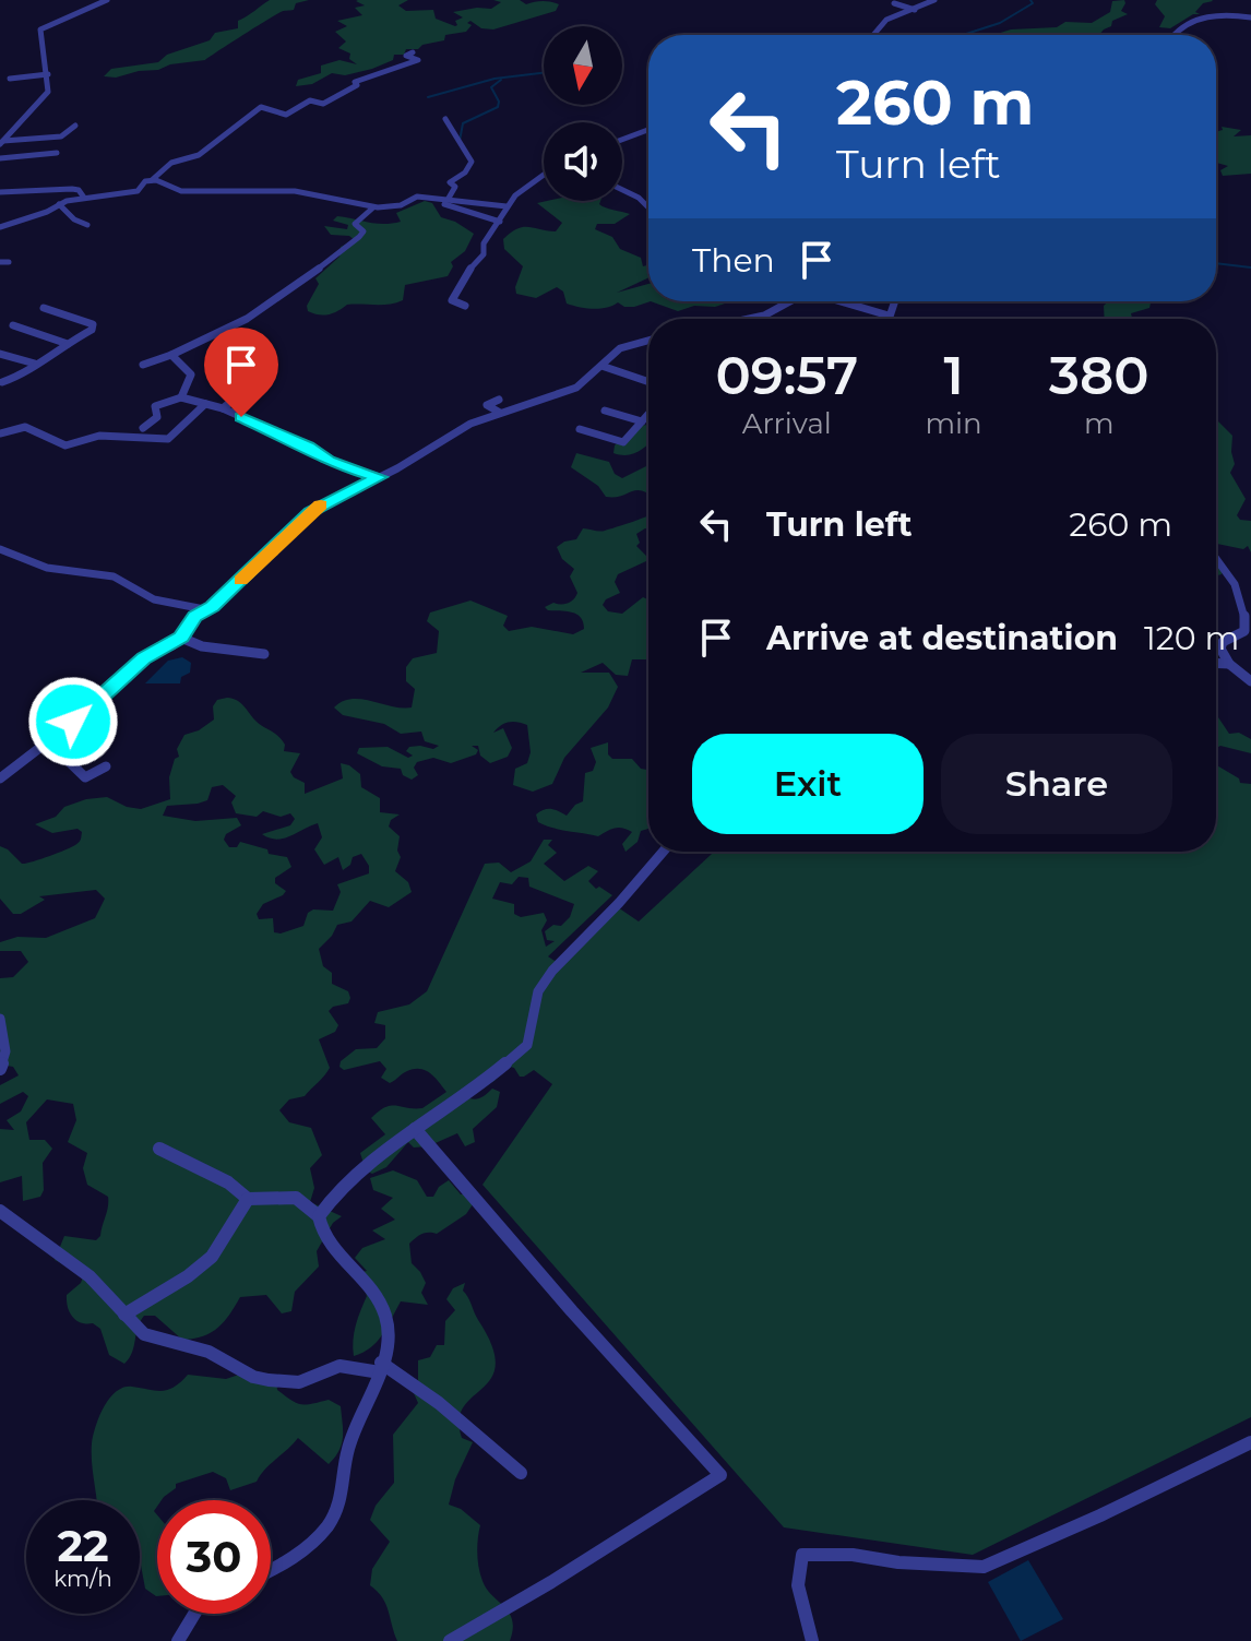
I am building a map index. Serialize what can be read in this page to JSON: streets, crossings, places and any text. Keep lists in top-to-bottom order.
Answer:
{
  "north": "bottom",
  "page": {
    "turn": ["260 m", "Turn left"],
    "then": "Then",
    "eta": [
      "09:57",
      "Arrival",
      "1",
      "min",
      "380",
      "m"
    ],
    "list": [
      {
        "name": "Turn left",
        "value": "260 m"
      },
      {
        "name": "Arrive at destination",
        "value": "120 m"
      }
    ],
    "buttons": ["Exit", "Share"],
    "speed": "22 km/h",
    "limit": "30"
  }
}
